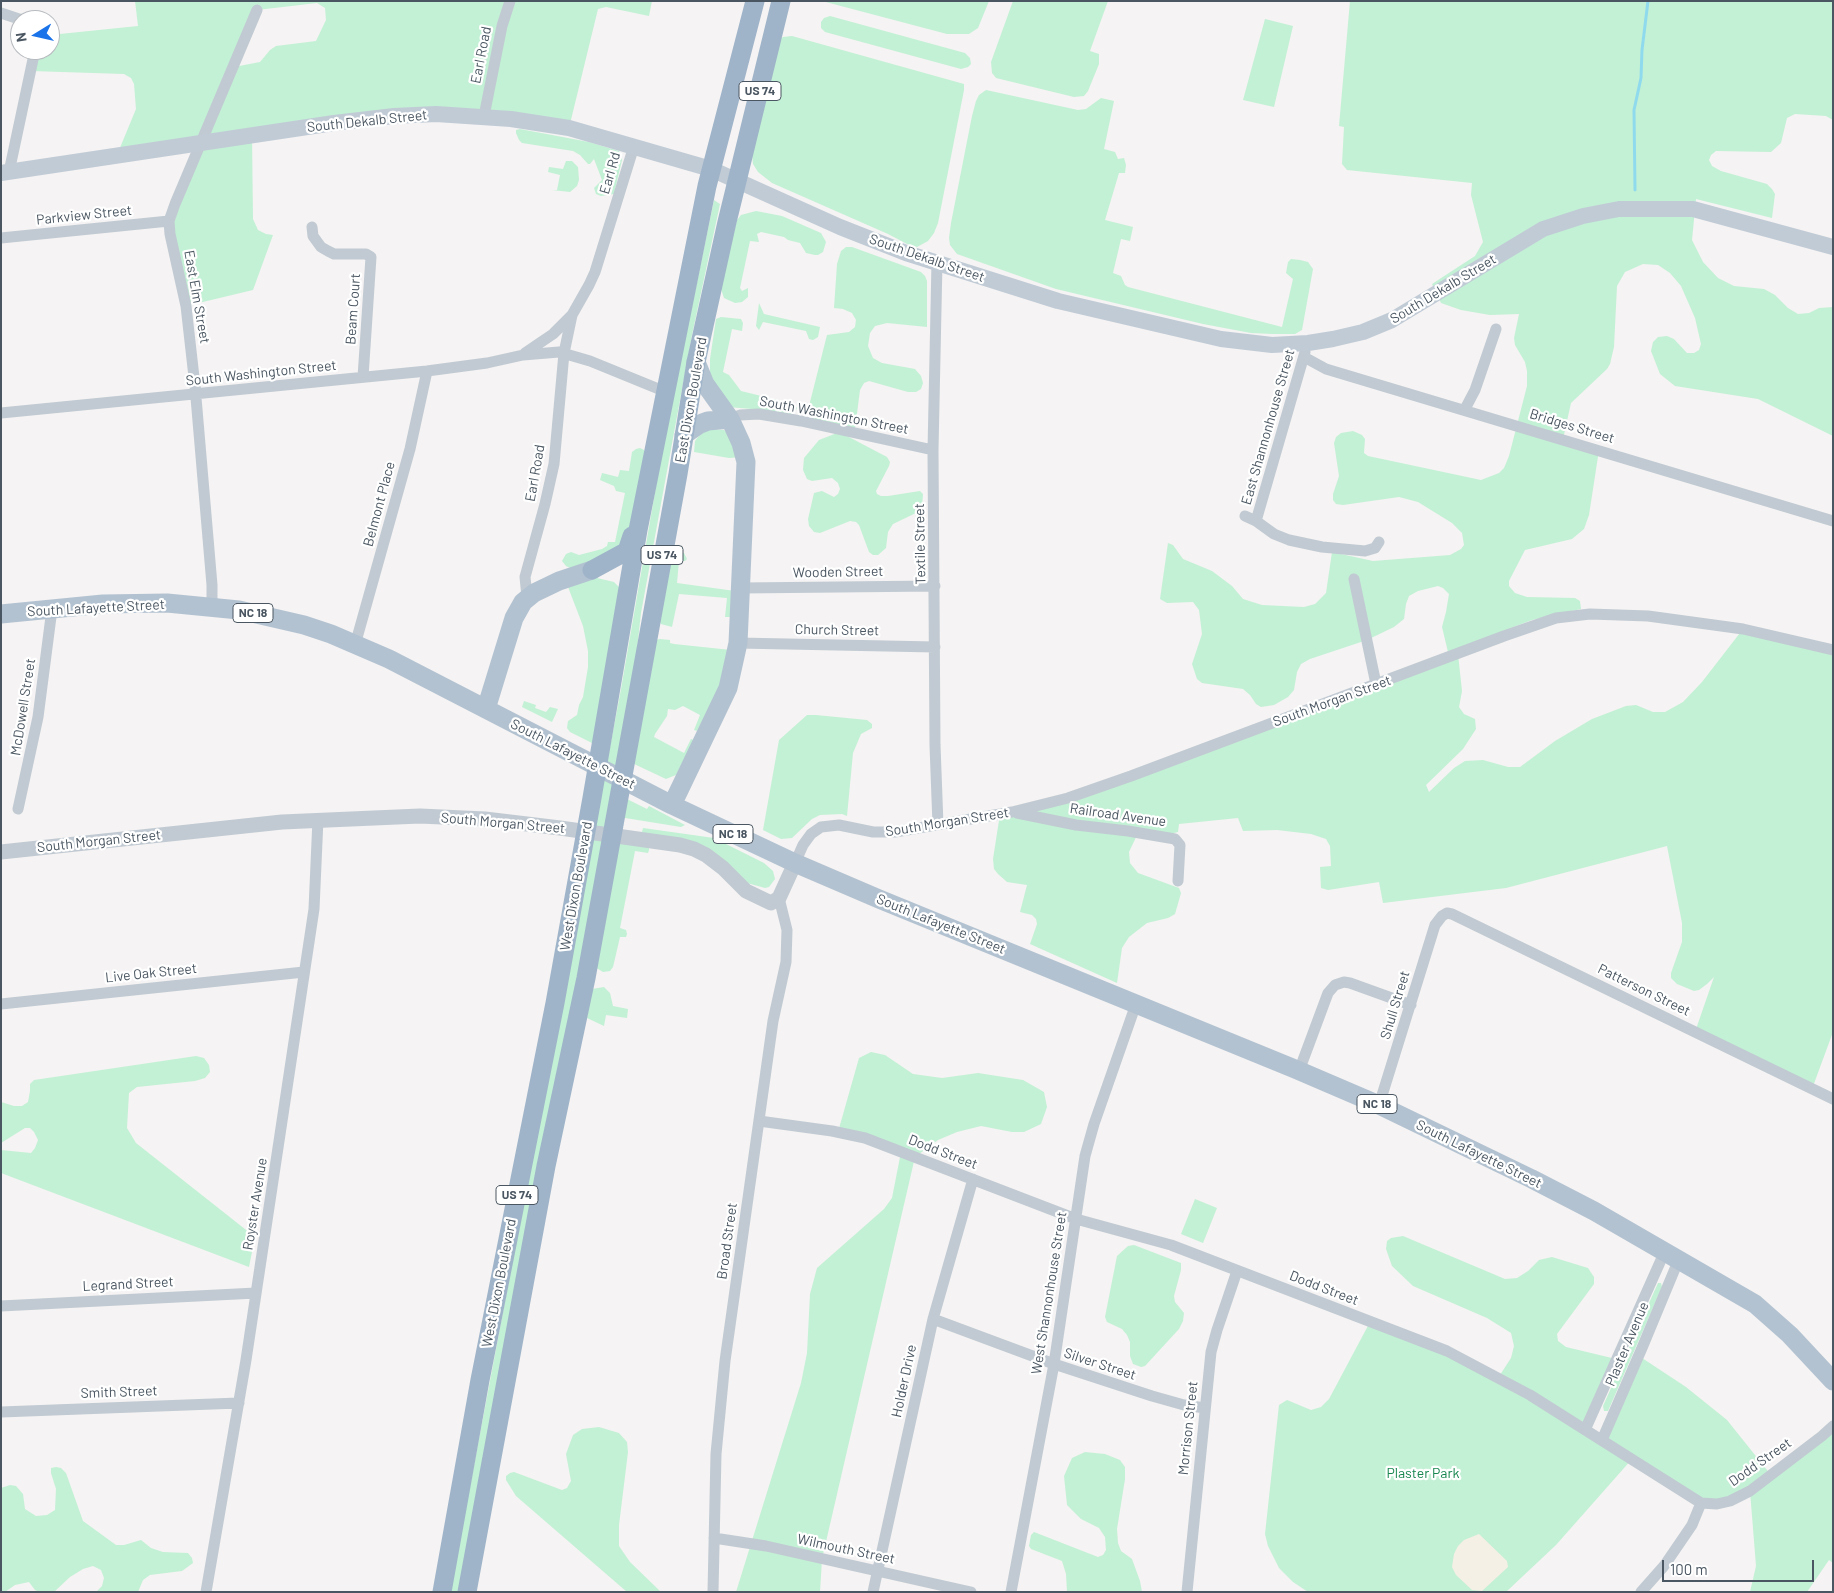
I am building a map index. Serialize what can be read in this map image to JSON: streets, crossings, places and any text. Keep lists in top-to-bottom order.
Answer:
{
  "streets": {
    "highway": ["US 74", "East Dixon Boulevard", "West Dixon Boulevard"],
    "main road": ["South Dekalb Street", "South Lafayette Street", "NC 18"],
    "street": [
      "Earl Road",
      "Earl Rd",
      "Parkview Street",
      "East Elm Street",
      "Beam Court",
      "South Washington Street",
      "Bridges Street",
      "East Shannonhouse Street",
      "Belmont Place",
      "Textile Street",
      "Wooden Street",
      "Church Street",
      "South Morgan Street",
      "McDowell Street",
      "Railroad Avenue",
      "Live Oak Street",
      "Patterson Street",
      "Shull Street",
      "Dodd Street",
      "Royster Avenue",
      "Broad Street",
      "Legrand Street",
      "West Shannonhouse Street",
      "Plaster Avenue",
      "Silver Street",
      "Holder Drive",
      "Smith Street",
      "Morrison Street",
      "Wilmouth Street"
    ]
  },
  "crossings": [
    ["Earl Road", "South Dekalb Street"],
    ["Earl Road", "South Washington Street"],
    ["South Dekalb Street", "Earl Rd"],
    ["South Dekalb Street", "East Elm Street"],
    ["South Dekalb Street", "East Dixon Boulevard"],
    ["South Dekalb Street", "Bridges Street"],
    ["South Dekalb Street", "East Shannonhouse Street"],
    ["South Dekalb Street", "Textile Street"],
    ["Earl Rd", "South Washington Street"],
    ["Parkview Street", "East Elm Street"],
    ["East Elm Street", "South Washington Street"],
    ["East Elm Street", "South Lafayette Street"],
    ["Beam Court", "South Washington Street"],
    ["South Washington Street", "East Dixon Boulevard"],
    ["South Washington Street", "Belmont Place"],
    ["South Washington Street", "Textile Street"],
    ["East Dixon Boulevard", "West Dixon Boulevard"],
    ["Bridges Street", "East Shannonhouse Street"],
    ["Belmont Place", "South Lafayette Street"],
    ["Textile Street", "Wooden Street"],
    ["Textile Street", "Church Street"],
    ["Textile Street", "South Morgan Street"],
    ["South Lafayette Street", "South Morgan Street"],
    ["South Lafayette Street", "McDowell Street"],
    ["South Lafayette Street", "Shull Street"],
    ["South Lafayette Street", "West Shannonhouse Street"],
    ["South Lafayette Street", "Plaster Avenue"],
    ["South Morgan Street", "Railroad Avenue"],
    ["South Morgan Street", "Royster Avenue"],
    ["South Morgan Street", "Broad Street"],
    ["Live Oak Street", "Royster Avenue"],
    ["Patterson Street", "Shull Street"],
    ["Dodd Street", "Broad Street"],
    ["Dodd Street", "West Shannonhouse Street"],
    ["Dodd Street", "Plaster Avenue"],
    ["Dodd Street", "Holder Drive"],
    ["Dodd Street", "Morrison Street"],
    ["Royster Avenue", "Legrand Street"],
    ["Royster Avenue", "Smith Street"],
    ["Broad Street", "Wilmouth Street"],
    ["West Shannonhouse Street", "Silver Street"],
    ["Silver Street", "Holder Drive"],
    ["Silver Street", "Morrison Street"],
    ["Holder Drive", "Wilmouth Street"]
  ],
  "parks": ["Plaster Park"],
  "scale_bar": "100 m",
  "north": "left"
}
